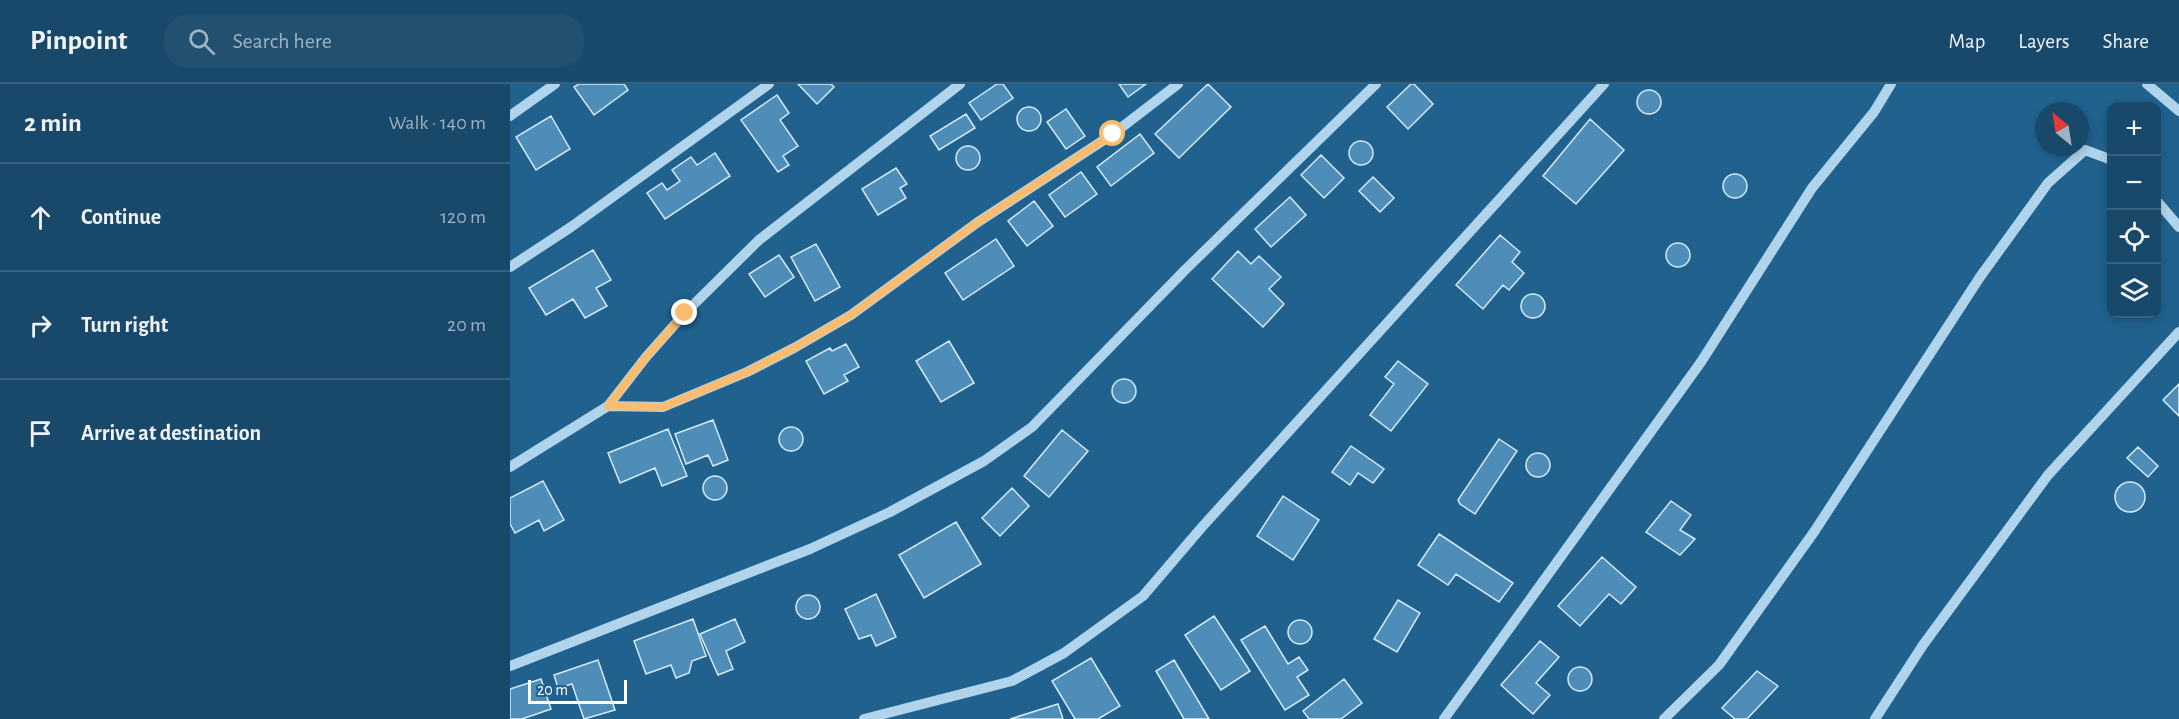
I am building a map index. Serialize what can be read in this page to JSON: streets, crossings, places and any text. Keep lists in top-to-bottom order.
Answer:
{
  "scale_bar": "20 m",
  "north": "top left",
  "page": {
    "header": "Pinpoint",
    "search": "Search here",
    "nav": ["Map", "Layers", "Share"],
    "heading": ["2 min", "Walk · 140 m"],
    "map_buttons": ["+", "−"],
    "list": [
      ["Continue", "120 m"],
      ["Turn right", "20 m"],
      "Arrive at destination"
    ],
    "scale": "20 m"
  }
}
